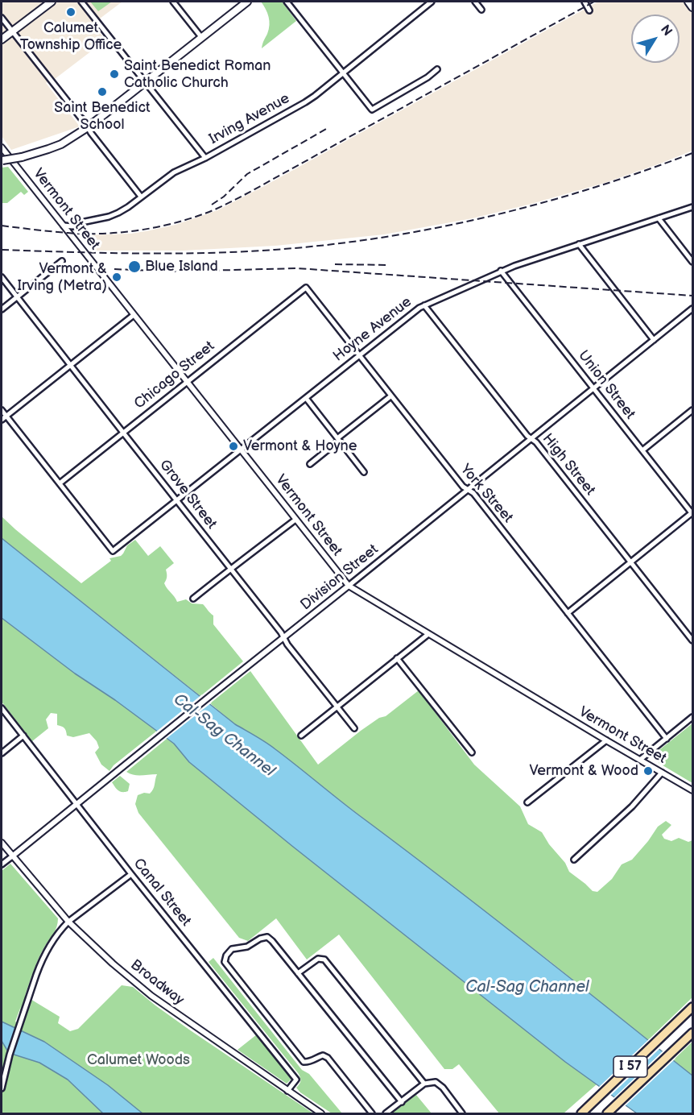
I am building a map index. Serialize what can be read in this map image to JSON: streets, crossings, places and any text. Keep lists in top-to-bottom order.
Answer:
{
  "streets": {
    "highway": ["I 57"],
    "street": [
      "Irving Avenue",
      "Vermont Street",
      "Hoyne Avenue",
      "Chicago Street",
      "Union Street",
      "High Street",
      "York Street",
      "Grove Street",
      "Division Street",
      "Canal Street",
      "Broadway"
    ]
  },
  "crossings": [
    ["Irving Avenue", "Vermont Street"],
    ["Vermont Street", "Hoyne Avenue"],
    ["Vermont Street", "Chicago Street"],
    ["Vermont Street", "Division Street"],
    ["Hoyne Avenue", "Chicago Street"],
    ["Hoyne Avenue", "Union Street"],
    ["Hoyne Avenue", "High Street"],
    ["Hoyne Avenue", "York Street"],
    ["Hoyne Avenue", "Grove Street"],
    ["Chicago Street", "York Street"],
    ["Chicago Street", "Grove Street"],
    ["Union Street", "Division Street"],
    ["High Street", "Division Street"],
    ["York Street", "Division Street"],
    ["Grove Street", "Division Street"],
    ["Division Street", "Canal Street"],
    ["Division Street", "Broadway"],
    ["Canal Street", "Broadway"]
  ],
  "water": ["Cal-Sag Channel"],
  "parks": ["Calumet Woods"],
  "places": [
    "Calumet Township Office",
    "Saint Benedict Roman Catholic Church",
    "Saint Benedict School",
    "Blue Island",
    "Vermont & Irving (Metra)",
    "Vermont & Hoyne",
    "Vermont & Wood"
  ],
  "north": "top right"
}
